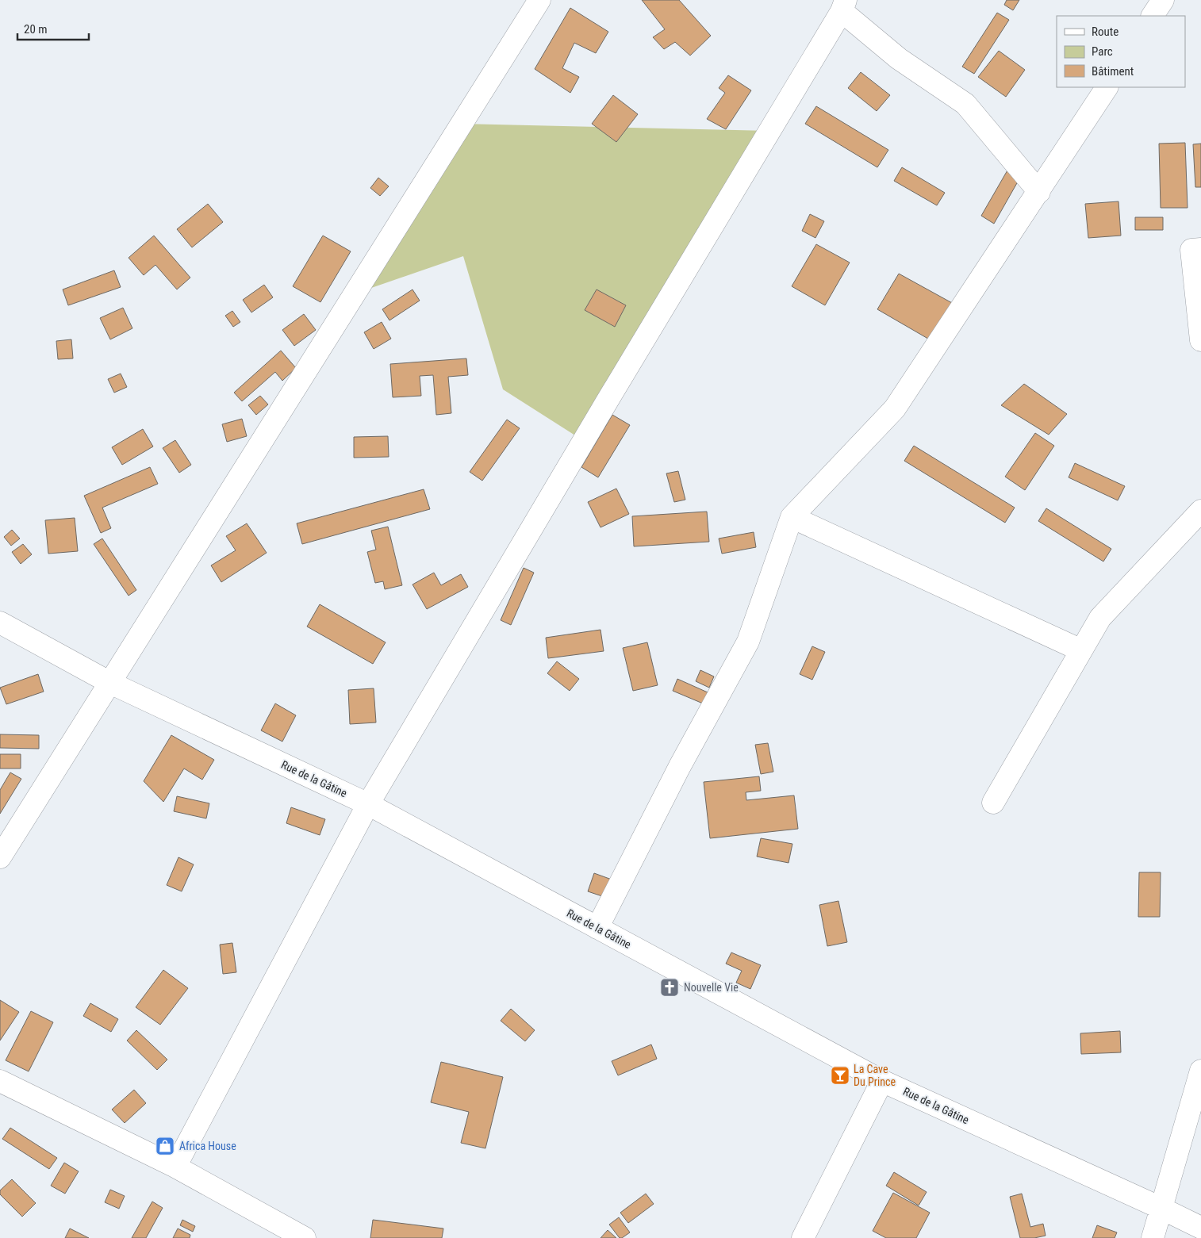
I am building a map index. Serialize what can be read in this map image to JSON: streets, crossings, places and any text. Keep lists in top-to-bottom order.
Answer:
{
  "streets": {
    "street": ["Rue de la Gâtine"]
  },
  "places": {
    "church": ["Nouvelle Vie"],
    "bar": ["La Cave Du Prince"],
    "shop": ["Africa House"]
  },
  "legend": ["Route", "Parc", "Bâtiment"],
  "scale_bar": "20 m"
}
